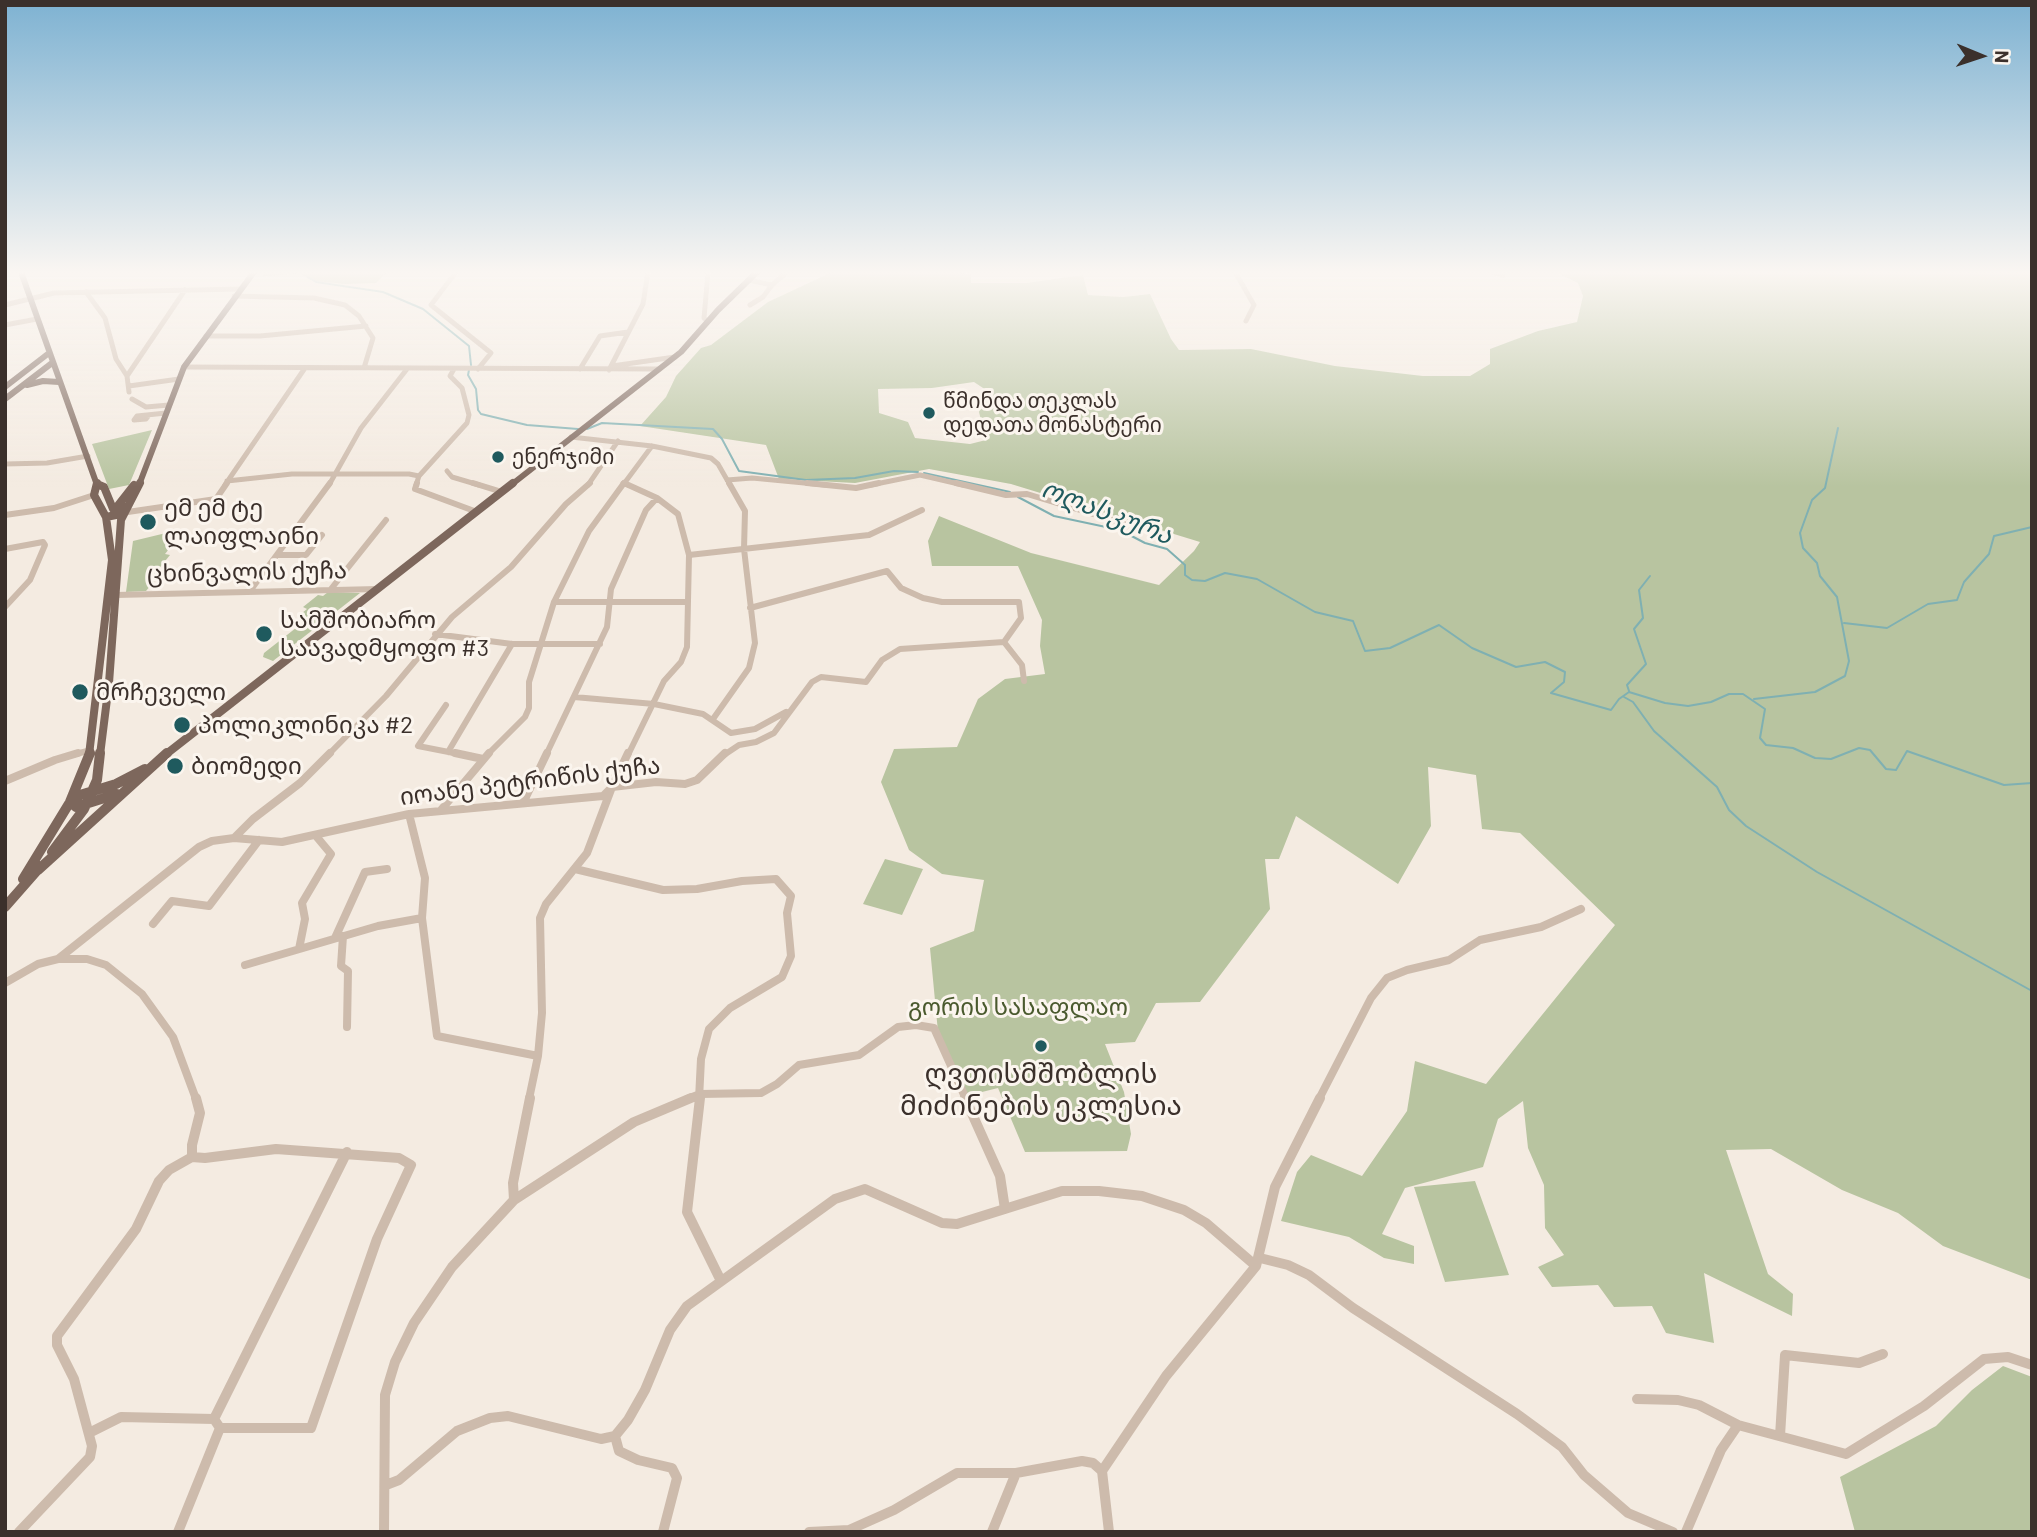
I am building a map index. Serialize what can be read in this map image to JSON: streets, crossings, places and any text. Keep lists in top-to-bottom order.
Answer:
{
  "streets": {
    "street": ["ცხინვალის ქუჩა", "იოანე პეტრიწის ქუჩა"]
  },
  "water": ["ოღასკურა"],
  "parks": ["გორის სასაფლაო"],
  "places": [
    "წმინდა თეკლას დედათა მონასტერი",
    "ენერჯიმი",
    "ემ ემ ტე ლაიფლაინი",
    "სამშობიარო საავადმყოფო #3",
    "მრჩეველი",
    "პოლიკლინიკა #2",
    "ბიომედი",
    "ღვთისმშობლის მიძინების ეკლესია"
  ],
  "north": "right"
}
